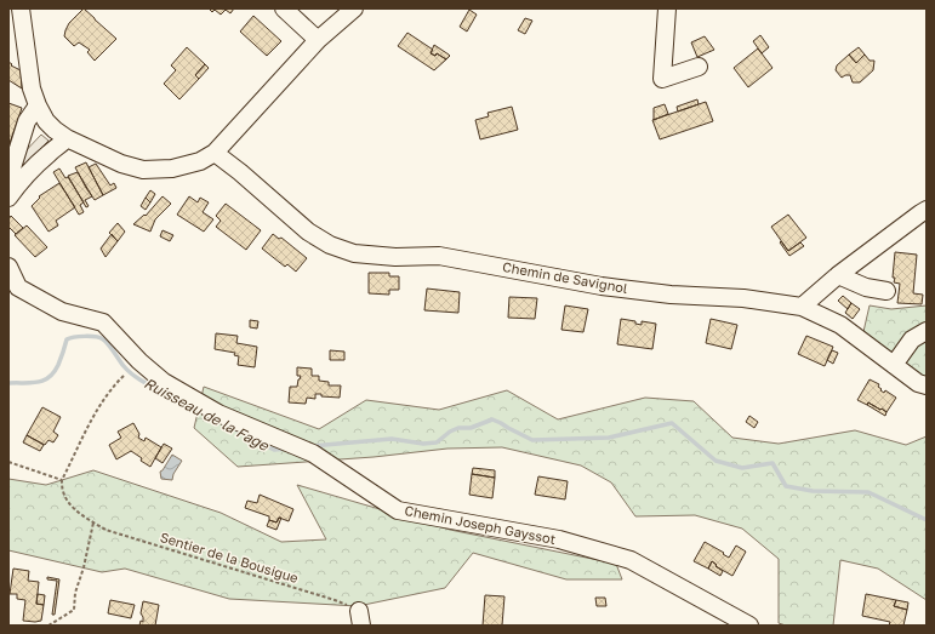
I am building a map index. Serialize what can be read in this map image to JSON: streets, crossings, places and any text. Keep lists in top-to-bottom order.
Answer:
{
  "streets": {
    "street": ["Chemin de Savignol", "Chemin Joseph Gayssot"],
    "path": ["Sentier de la Bousigue"]
  },
  "water": ["Ruisseau de la Fage"]
}
